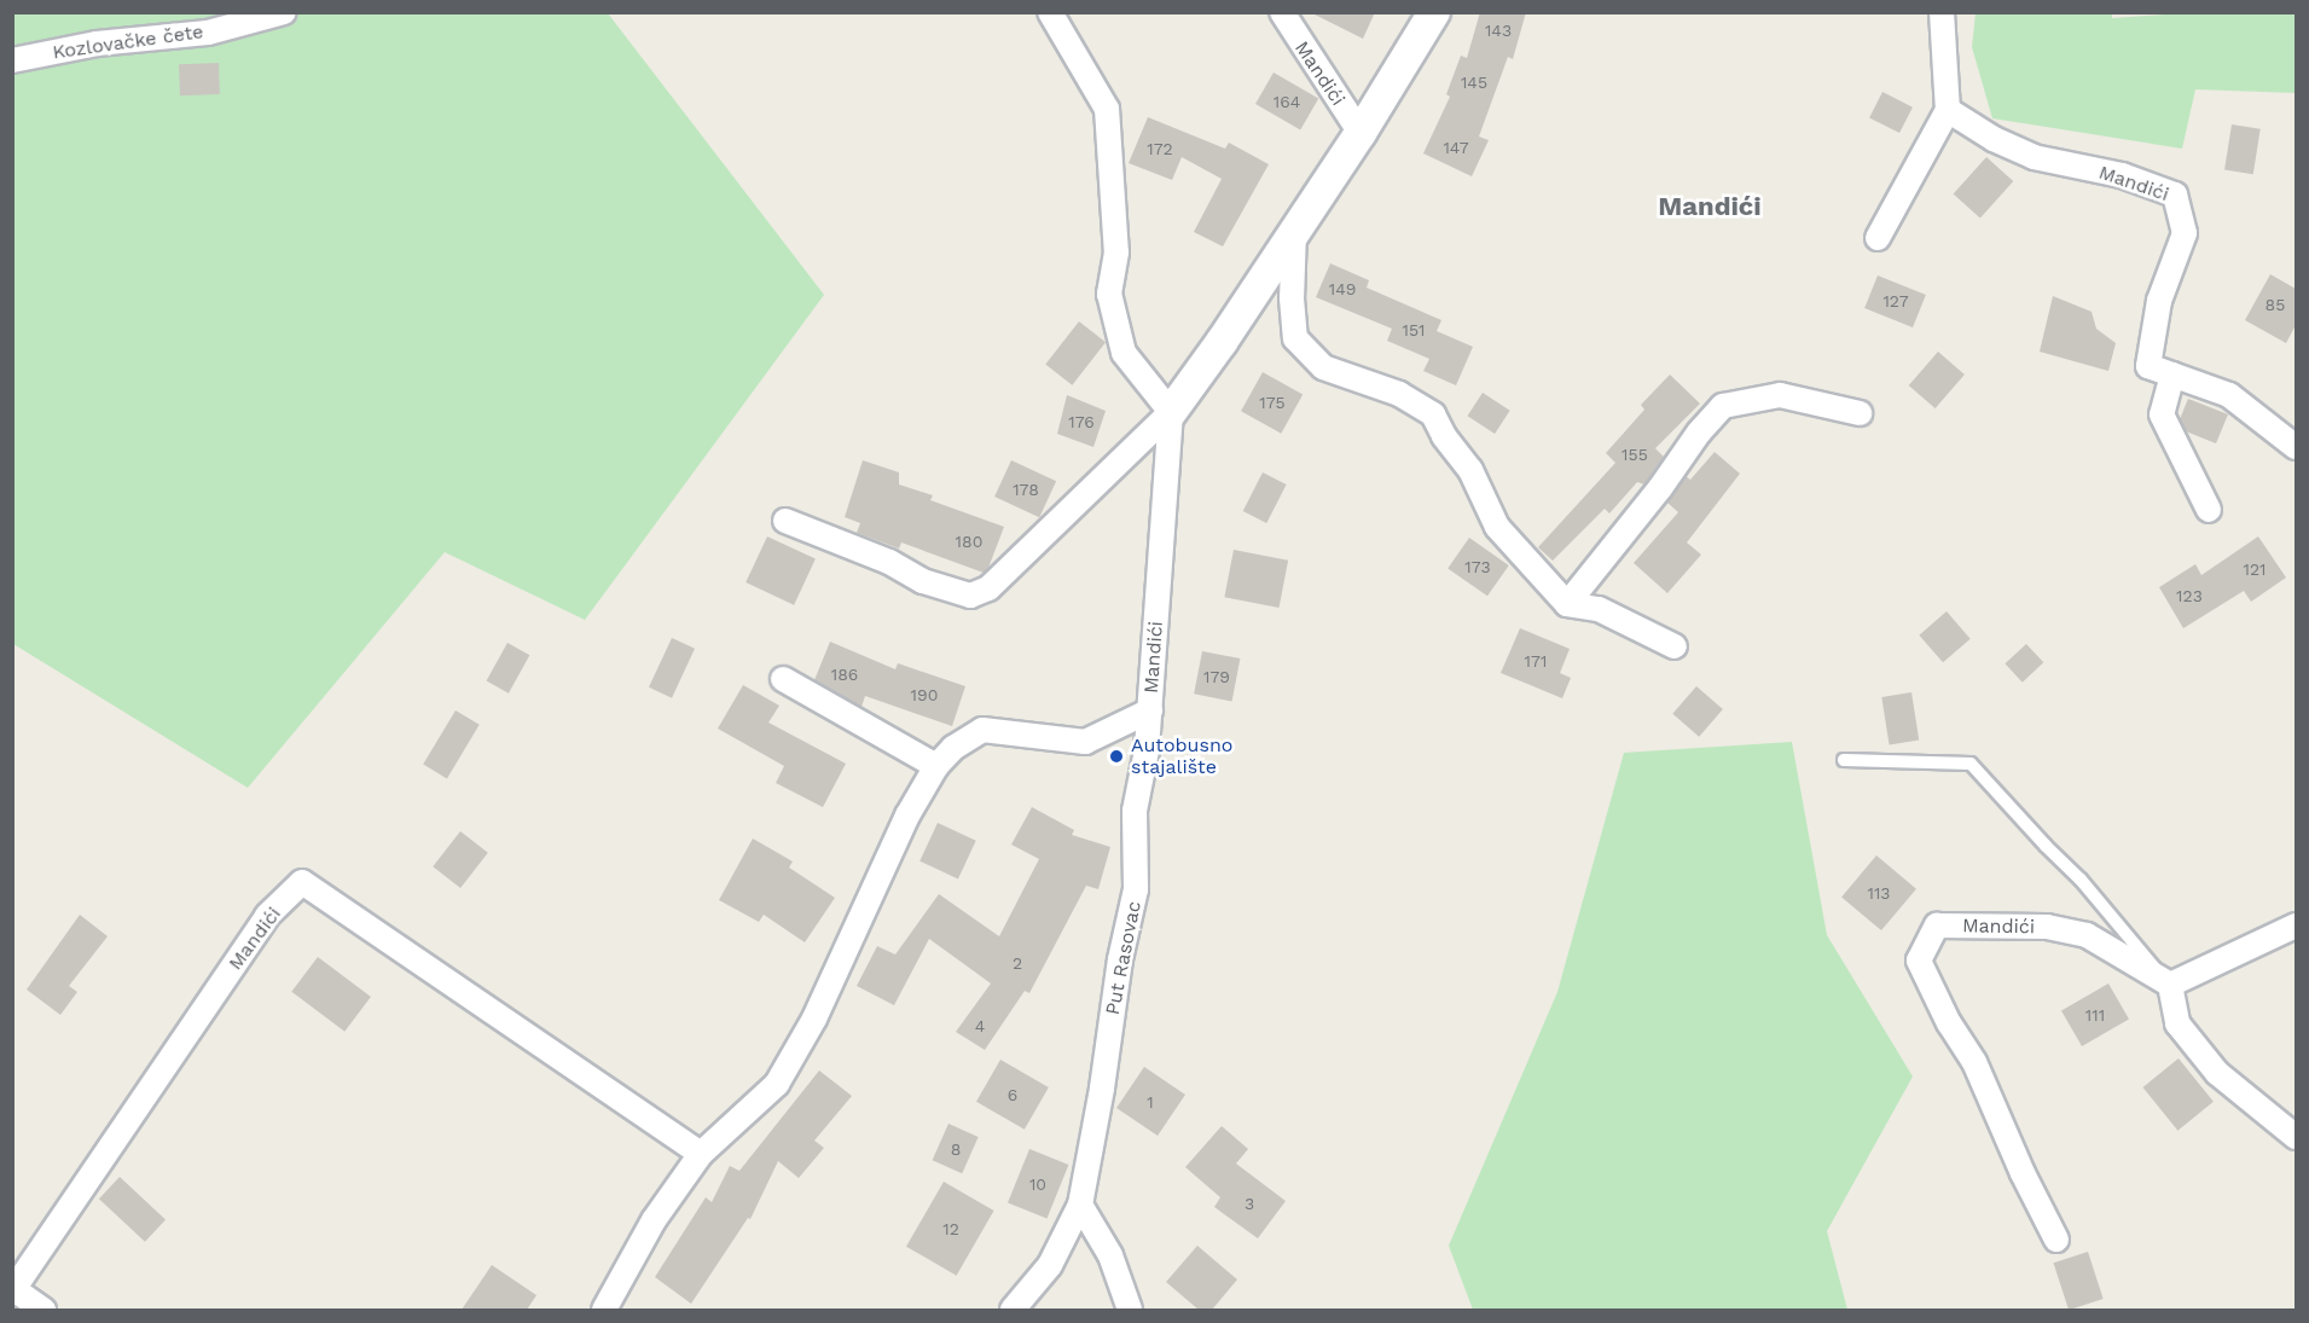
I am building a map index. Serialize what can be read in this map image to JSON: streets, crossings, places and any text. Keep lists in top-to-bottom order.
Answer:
{
  "streets": {
    "street": ["Kozlovačke čete", "Mandići", "Put Rasovac"]
  },
  "crossings": [
    ["Mandići", "Put Rasovac"]
  ],
  "districts": ["Mandići"],
  "places": ["Autobusno stajalište"],
  "house_numbers": [
    "143",
    "145",
    "164",
    "147",
    "172",
    "149",
    "127",
    "85",
    "151",
    "175",
    "176",
    "155",
    "178",
    "180",
    "173",
    "121",
    "123",
    "171",
    "186",
    "179",
    "190",
    "113",
    "2",
    "111",
    "4",
    "6",
    "1",
    "8",
    "10",
    "3",
    "12"
  ]
}
